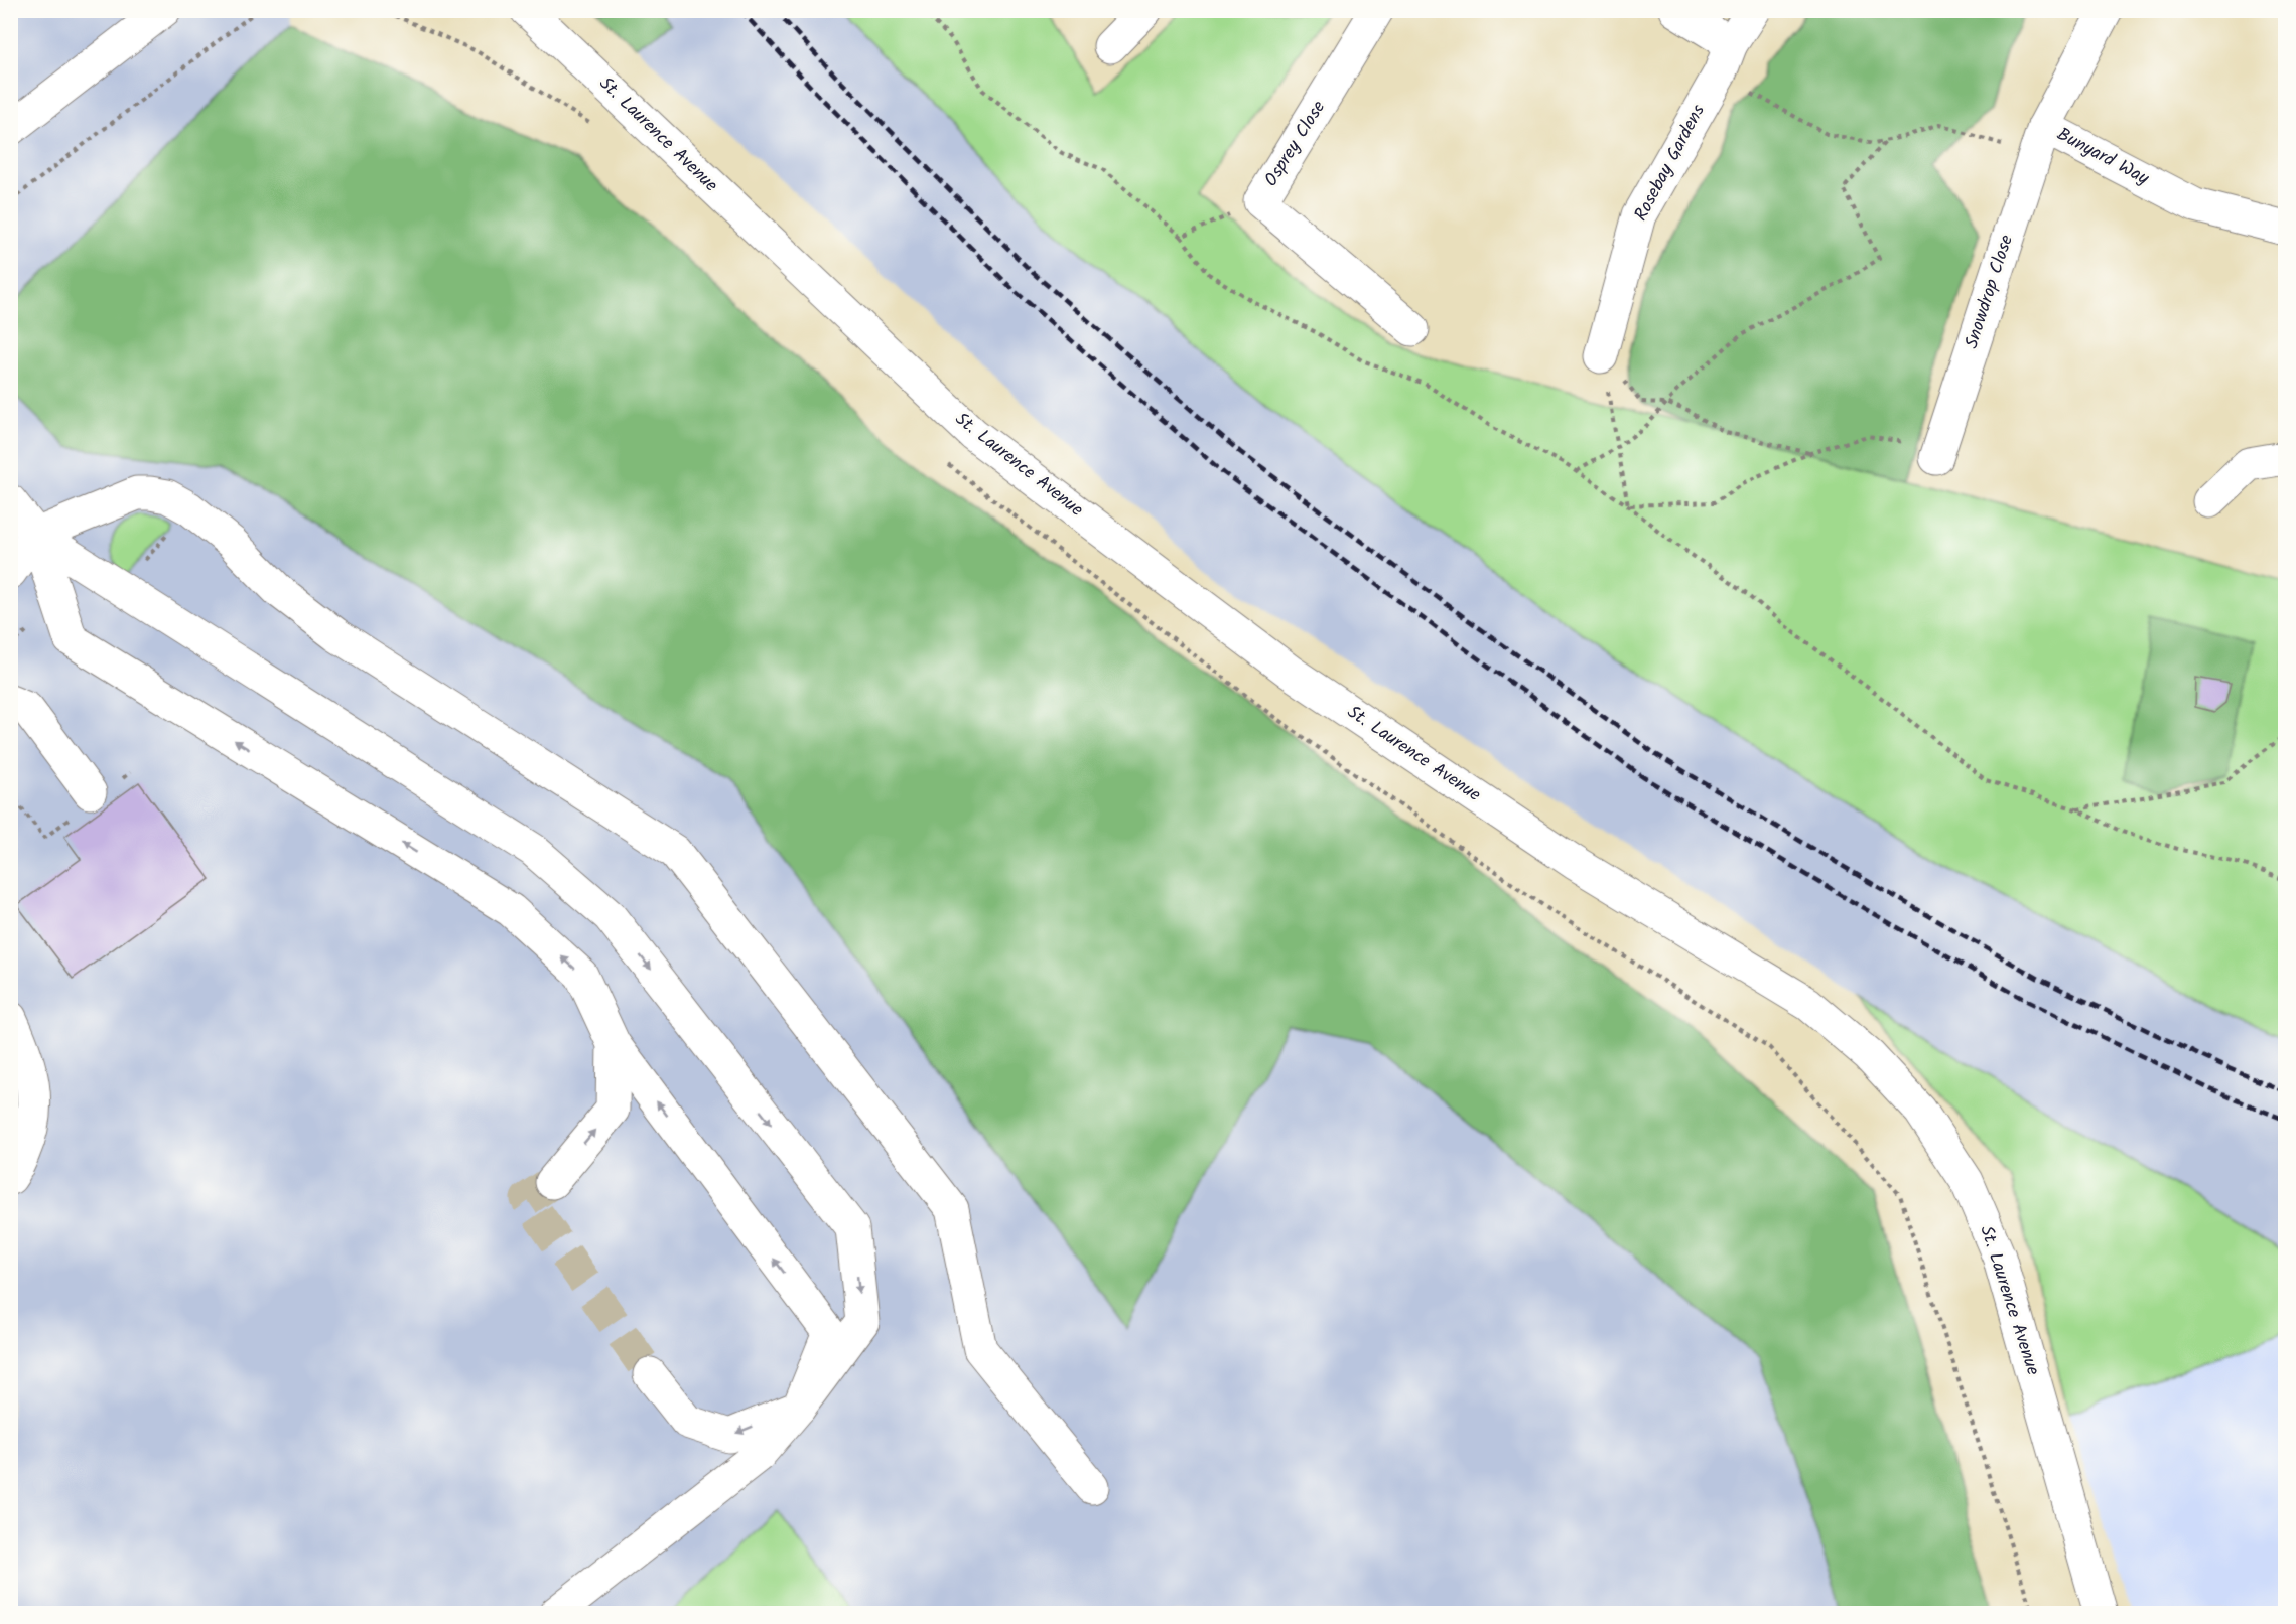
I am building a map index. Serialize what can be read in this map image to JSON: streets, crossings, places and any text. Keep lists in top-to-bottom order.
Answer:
{
  "streets": {
    "street": [
      "St. Laurence Avenue",
      "Osprey Close",
      "Bunyard Way",
      "Rosebay Gardens",
      "Snowdrop Close"
    ]
  },
  "crossings": [
    ["Bunyard Way", "Snowdrop Close"]
  ]
}
